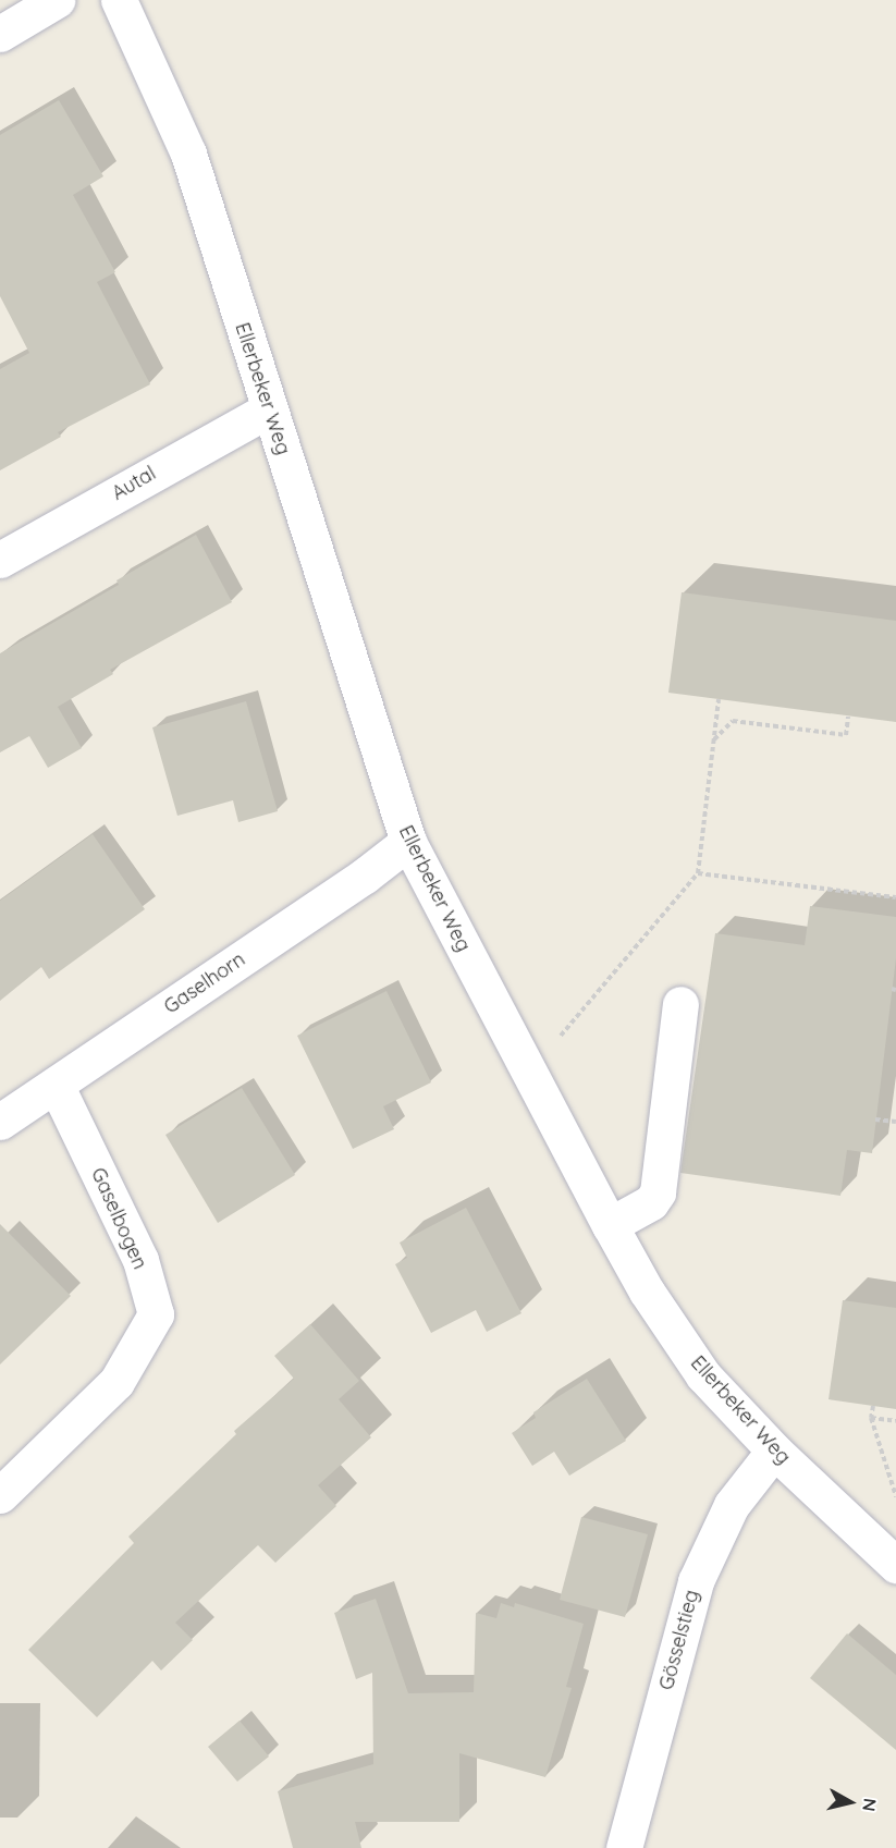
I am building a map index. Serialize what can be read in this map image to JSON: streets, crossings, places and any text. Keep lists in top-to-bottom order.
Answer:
{
  "streets": {
    "street": [
      "Ellerbeker Weg",
      "Autal",
      "Gaselhorn",
      "Gaselbogen",
      "Gösselstieg"
    ]
  },
  "crossings": [
    ["Ellerbeker Weg", "Autal"],
    ["Ellerbeker Weg", "Gaselhorn"],
    ["Ellerbeker Weg", "Gösselstieg"],
    ["Gaselhorn", "Gaselbogen"]
  ],
  "north": "right"
}
